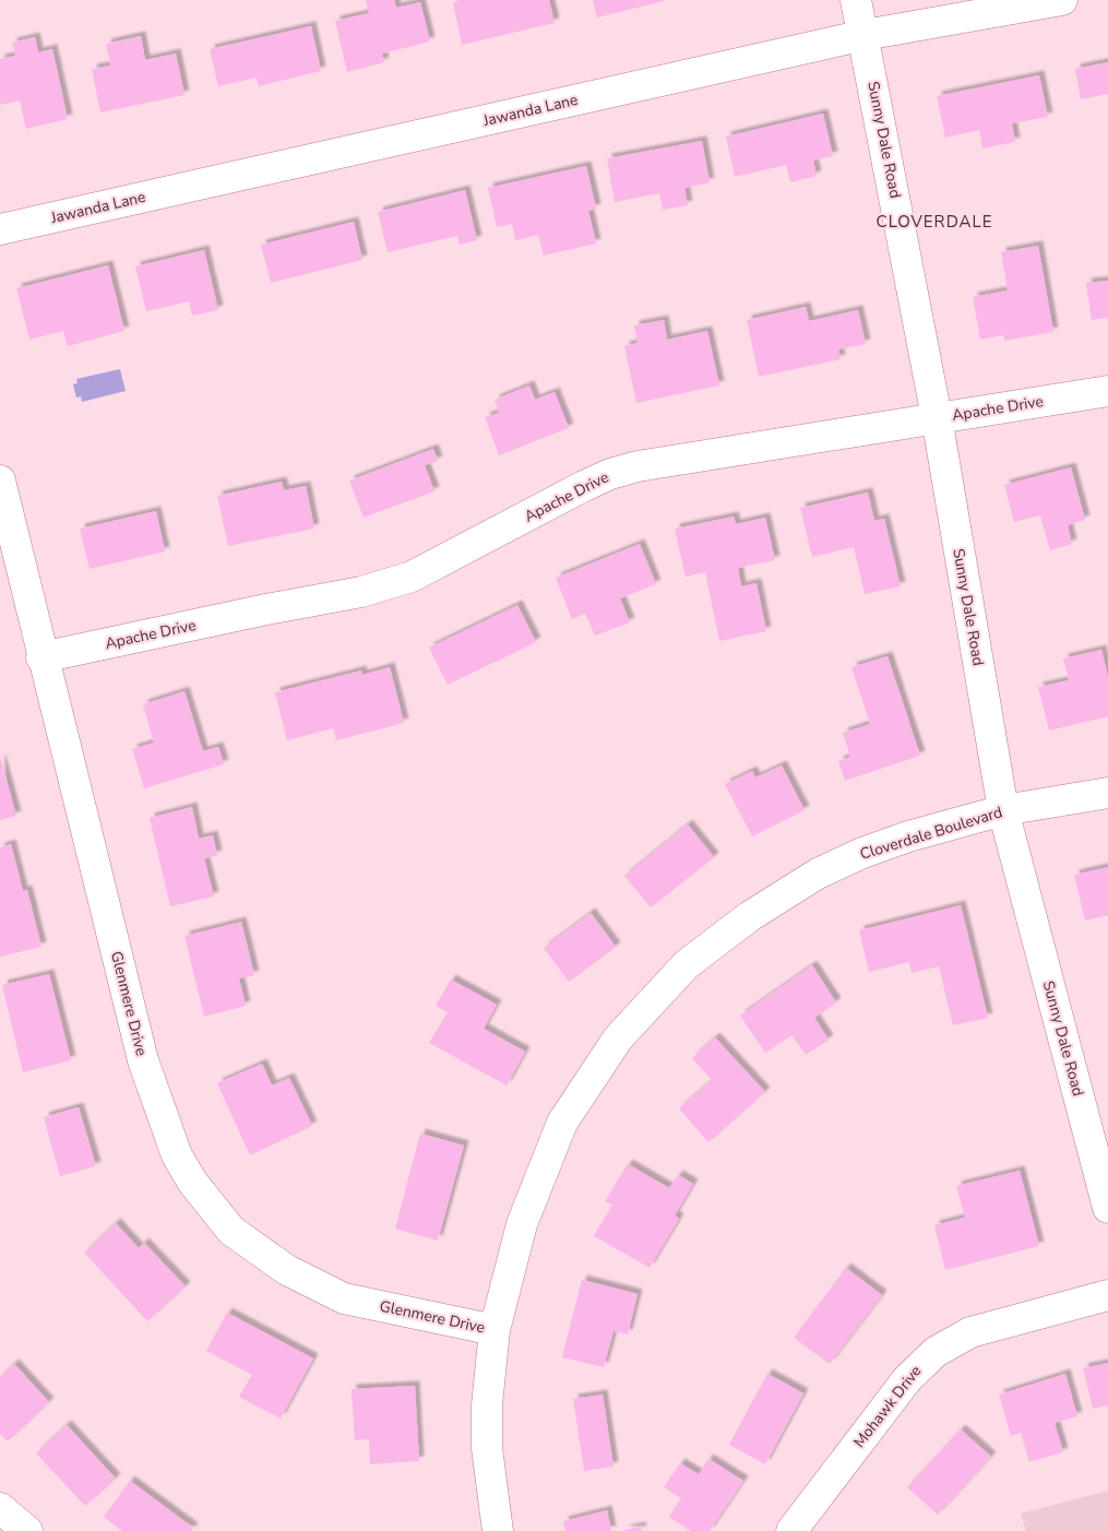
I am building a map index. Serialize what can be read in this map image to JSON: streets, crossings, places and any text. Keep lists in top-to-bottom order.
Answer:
{
  "streets": {
    "street": [
      "Jawanda Lane",
      "Sunny Dale Road",
      "Apache Drive",
      "Cloverdale Boulevard",
      "Glenmere Drive",
      "Mohawk Drive"
    ]
  },
  "crossings": [
    ["Jawanda Lane", "Sunny Dale Road"],
    ["Sunny Dale Road", "Apache Drive"],
    ["Sunny Dale Road", "Cloverdale Boulevard"],
    ["Apache Drive", "Glenmere Drive"],
    ["Cloverdale Boulevard", "Glenmere Drive"]
  ],
  "districts": ["CLOVERDALE"]
}
